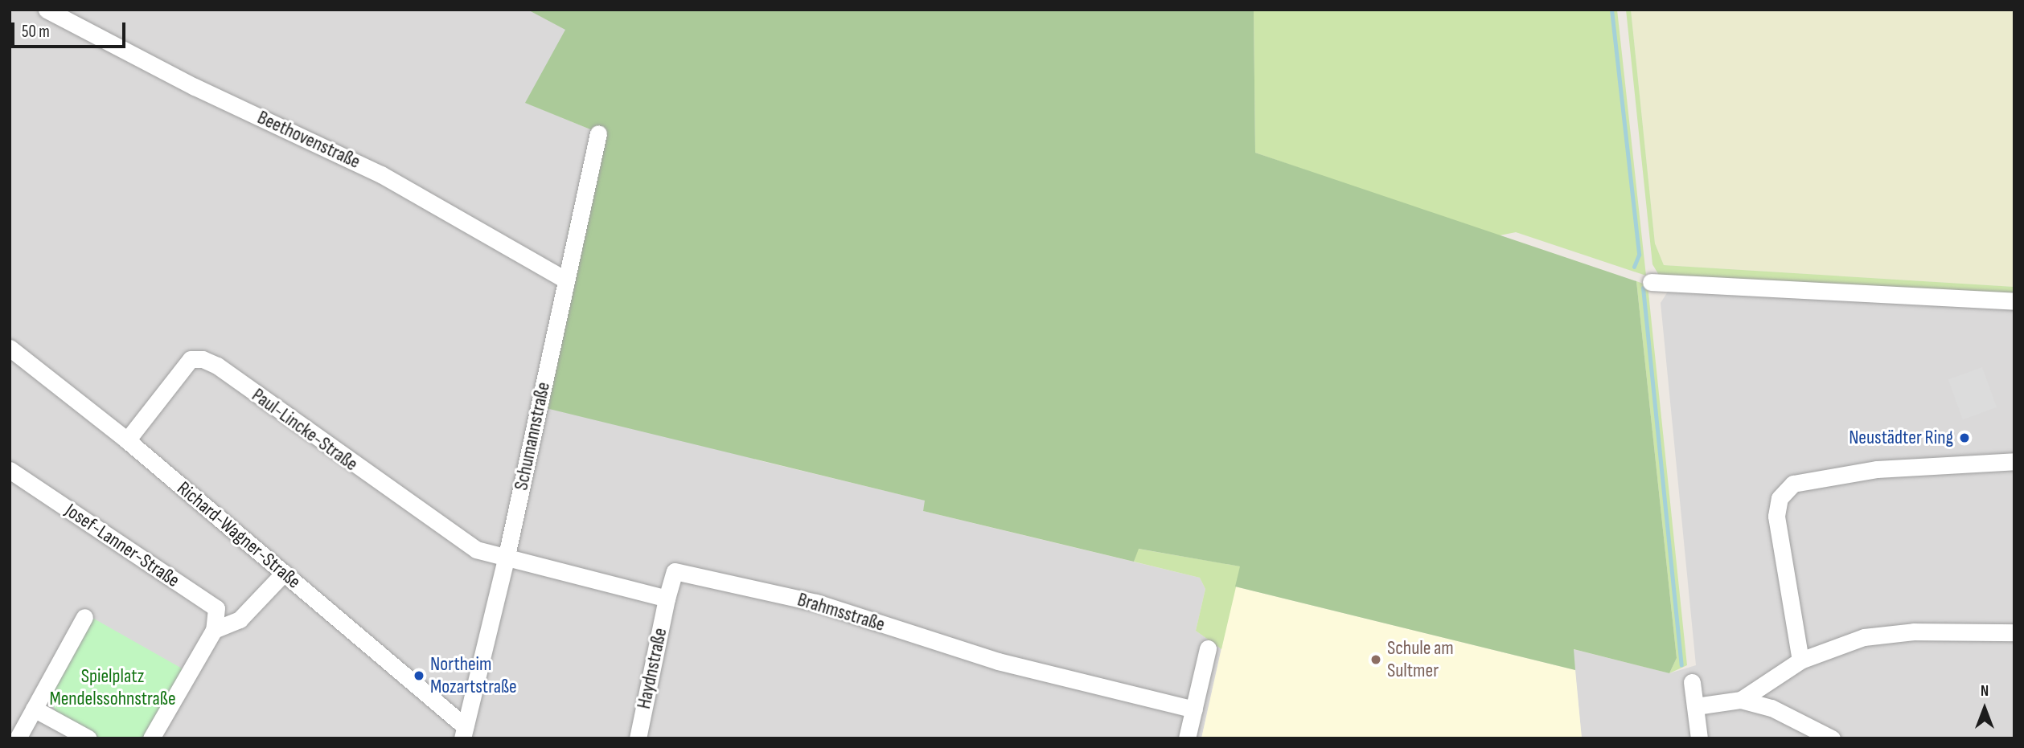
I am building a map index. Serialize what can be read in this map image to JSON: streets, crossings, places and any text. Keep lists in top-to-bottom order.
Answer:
{
  "streets": {
    "street": [
      "Beethovenstraße",
      "Paul-Lincke-Straße",
      "Schumannstraße",
      "Richard-Wagner-Straße",
      "Josef-Lanner-Straße",
      "Brahmsstraße",
      "Haydnstraße"
    ]
  },
  "crossings": [
    ["Beethovenstraße", "Schumannstraße"],
    ["Paul-Lincke-Straße", "Schumannstraße"],
    ["Paul-Lincke-Straße", "Richard-Wagner-Straße"],
    ["Schumannstraße", "Richard-Wagner-Straße"],
    ["Brahmsstraße", "Haydnstraße"]
  ],
  "parks": ["Spielplatz Mendelssohnstraße"],
  "places": ["Neustädter Ring", "Schule am Sultmer", "Northeim Mozartstraße"],
  "scale_bar": "50 m",
  "north": "top"
}
